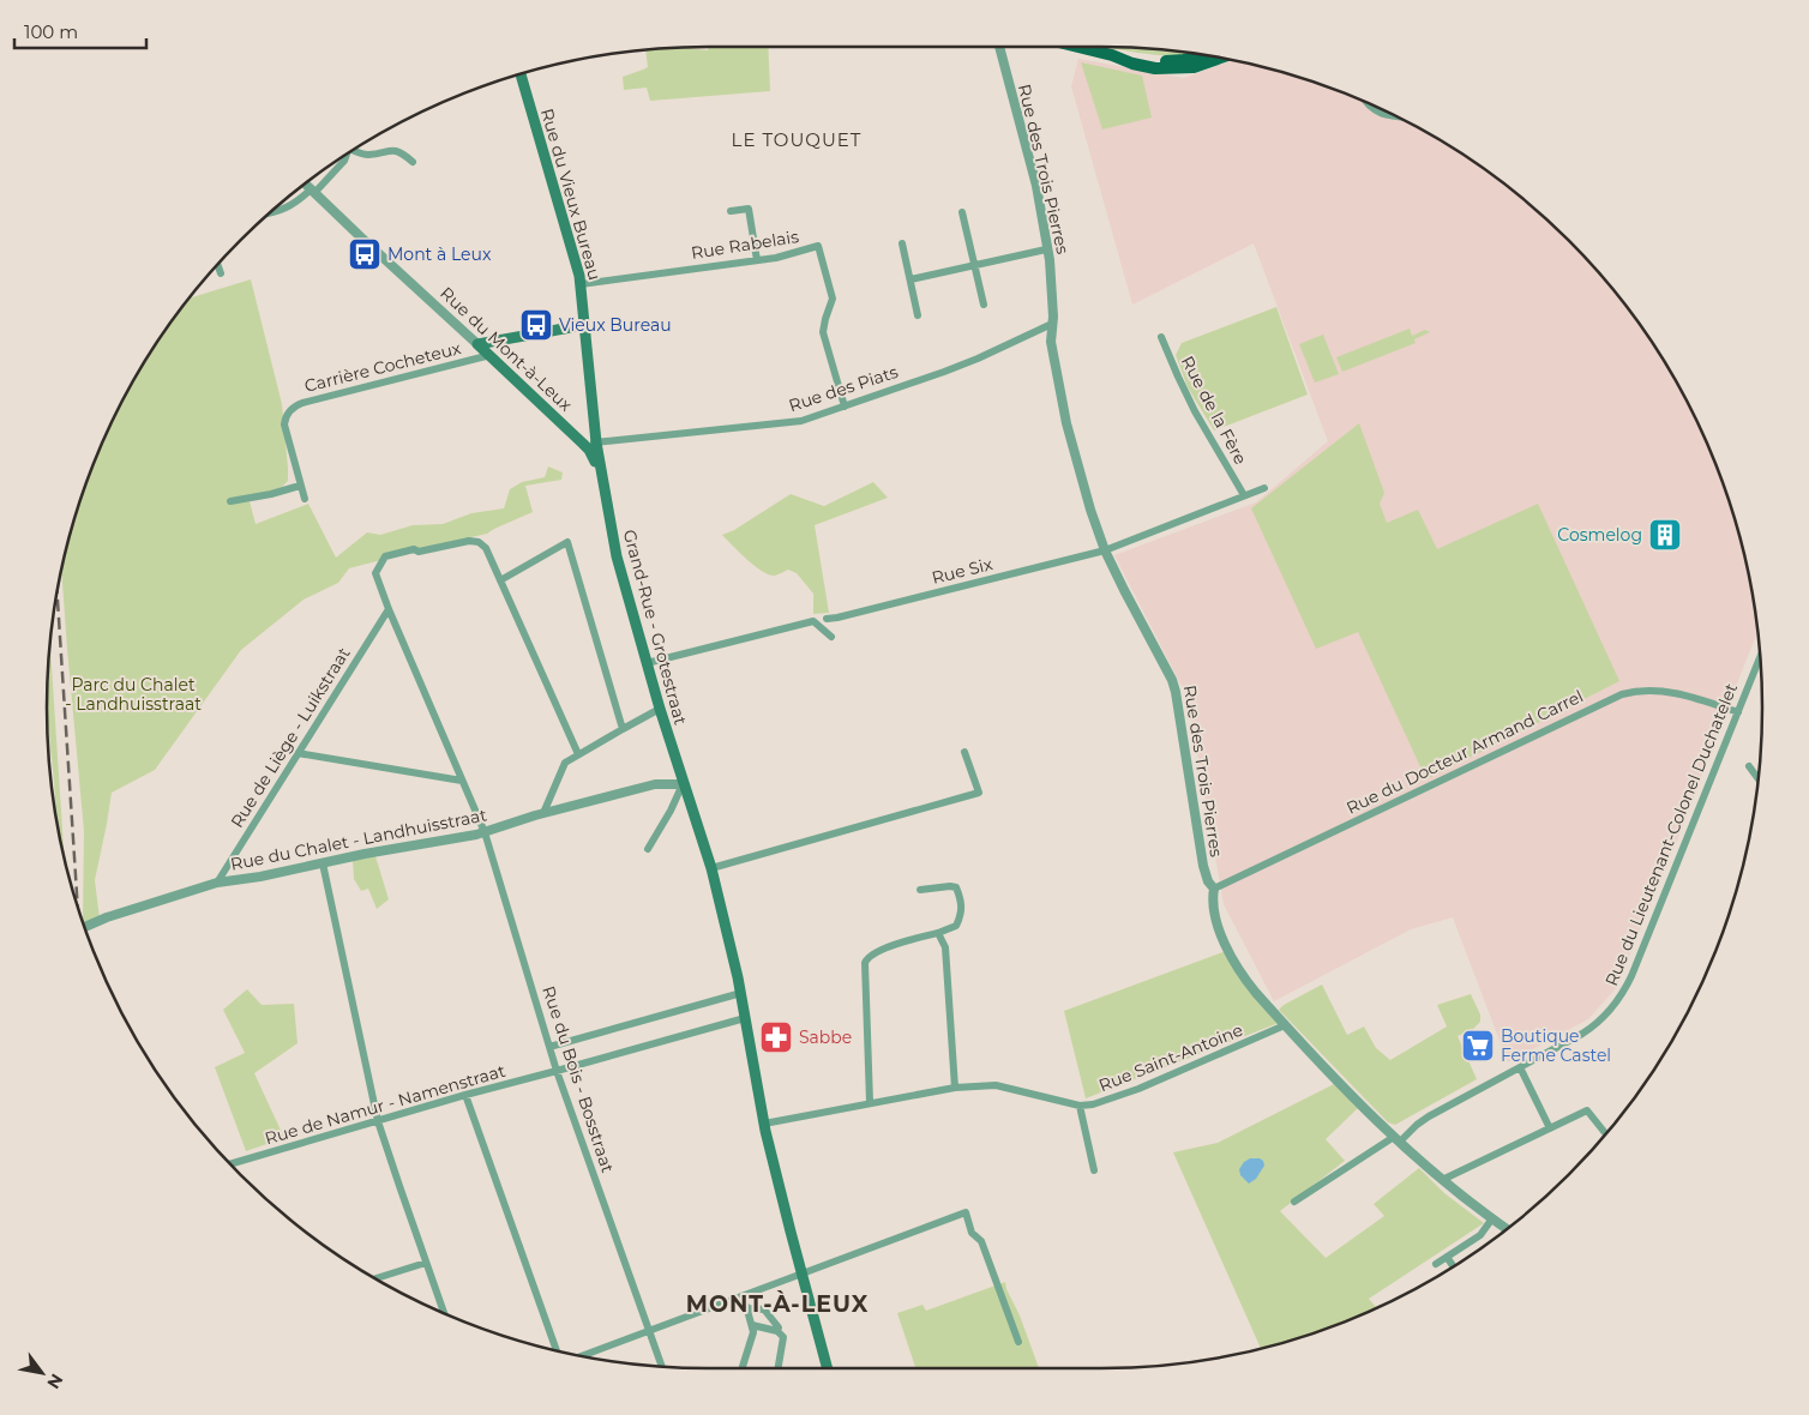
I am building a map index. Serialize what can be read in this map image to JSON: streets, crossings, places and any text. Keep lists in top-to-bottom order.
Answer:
{
  "streets": {
    "main road": ["Rue du Vieux Bureau", "Rue du Mont-à-Leux", "Grand-Rue - Grotestraat"],
    "street": [
      "Rue des Trois Pierres",
      "Rue Rabelais",
      "Carrière Cocheteux",
      "Rue des Piats",
      "Rue de la Fère",
      "Rue Six",
      "Rue de Liège - Luikstraat",
      "Rue du Docteur Armand Carrel",
      "Rue du Lieutenant-Colonel Duchatelet",
      "Rue du Chalet - Landhuisstraat",
      "Rue Saint-Antoine",
      "Rue du Bois - Bosstraat",
      "Rue de Namur - Namenstraat"
    ]
  },
  "crossings": [
    ["Rue des Trois Pierres", "Rue des Piats"],
    ["Rue des Trois Pierres", "Rue Six"],
    ["Rue des Trois Pierres", "Rue du Docteur Armand Carrel"],
    ["Rue des Trois Pierres", "Rue du Lieutenant-Colonel Duchatelet"],
    ["Rue des Trois Pierres", "Rue Saint-Antoine"],
    ["Rue du Vieux Bureau", "Rue Rabelais"],
    ["Rue du Vieux Bureau", "Rue du Mont-à-Leux"],
    ["Rue du Vieux Bureau", "Rue des Piats"],
    ["Rue du Vieux Bureau", "Grand-Rue - Grotestraat"],
    ["Rue Rabelais", "Rue des Piats"],
    ["Rue du Mont-à-Leux", "Carrière Cocheteux"],
    ["Rue du Mont-à-Leux", "Grand-Rue - Grotestraat"],
    ["Grand-Rue - Grotestraat", "Rue du Chalet - Landhuisstraat"],
    ["Grand-Rue - Grotestraat", "Rue Saint-Antoine"],
    ["Grand-Rue - Grotestraat", "Rue de Namur - Namenstraat"],
    ["Rue de Liège - Luikstraat", "Rue du Chalet - Landhuisstraat"],
    ["Rue de Liège - Luikstraat", "Rue du Bois - Bosstraat"],
    ["Rue du Docteur Armand Carrel", "Rue du Lieutenant-Colonel Duchatelet"],
    ["Rue du Chalet - Landhuisstraat", "Rue du Bois - Bosstraat"],
    ["Rue du Bois - Bosstraat", "Rue de Namur - Namenstraat"]
  ],
  "districts": ["LE TOUQUET", "MONT-À-LEUX"],
  "parks": ["Parc du Chalet - Landhuisstraat"],
  "places": {
    "bus stop": ["Mont à Leux", "Vieux Bureau"],
    "building": ["Cosmelog"],
    "pharmacy": ["Sabbe"],
    "supermarket": ["Boutique Ferme Castel"]
  },
  "scale_bar": "100 m",
  "north": "bottom right"
}
